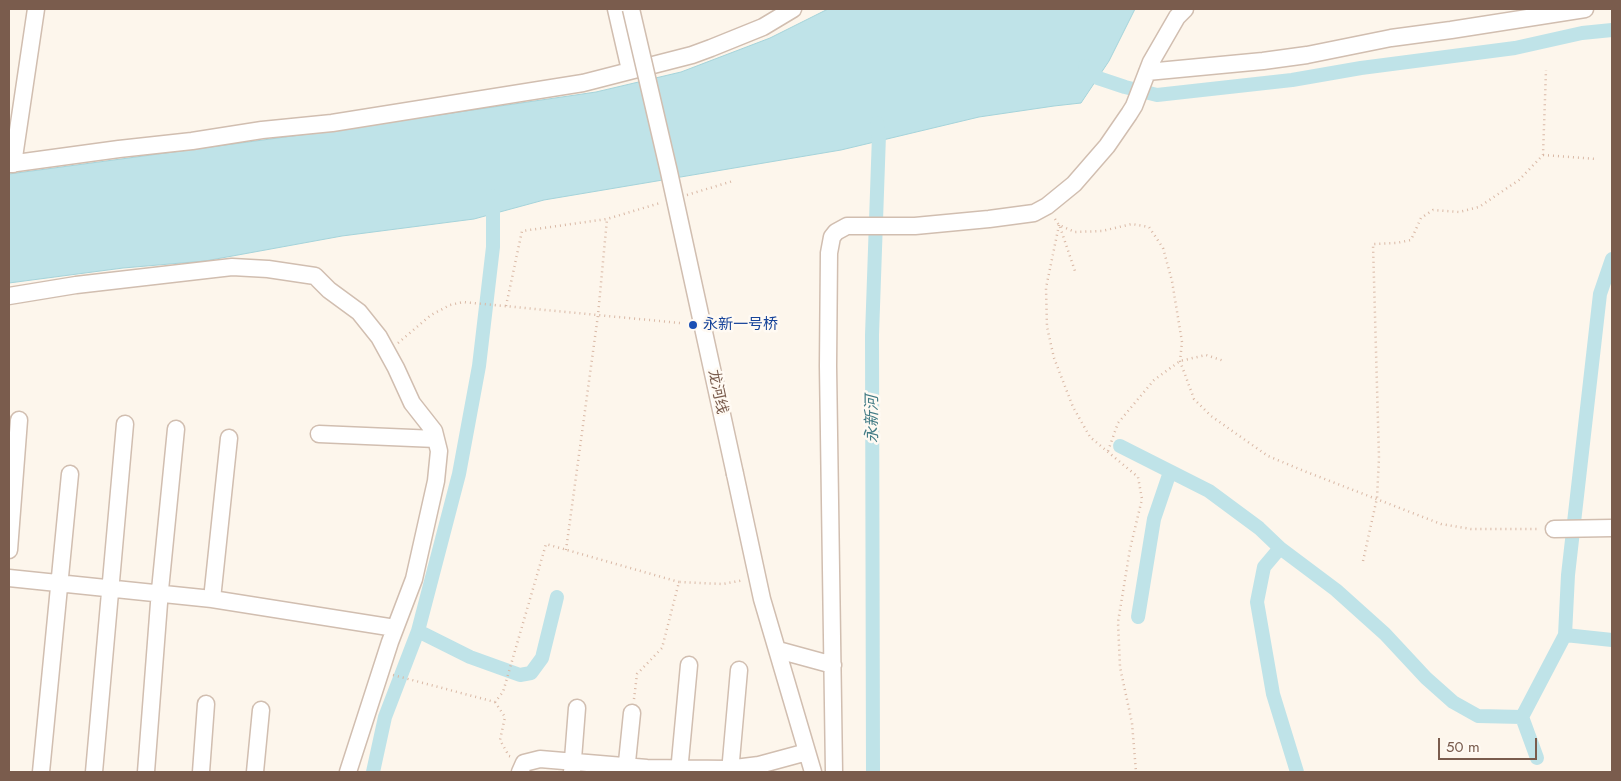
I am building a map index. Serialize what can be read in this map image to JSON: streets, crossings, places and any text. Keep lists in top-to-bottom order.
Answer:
{
  "streets": {
    "street": ["龙河线"]
  },
  "water": ["永新河"],
  "places": ["永新一号桥"],
  "scale_bar": "50 m"
}
